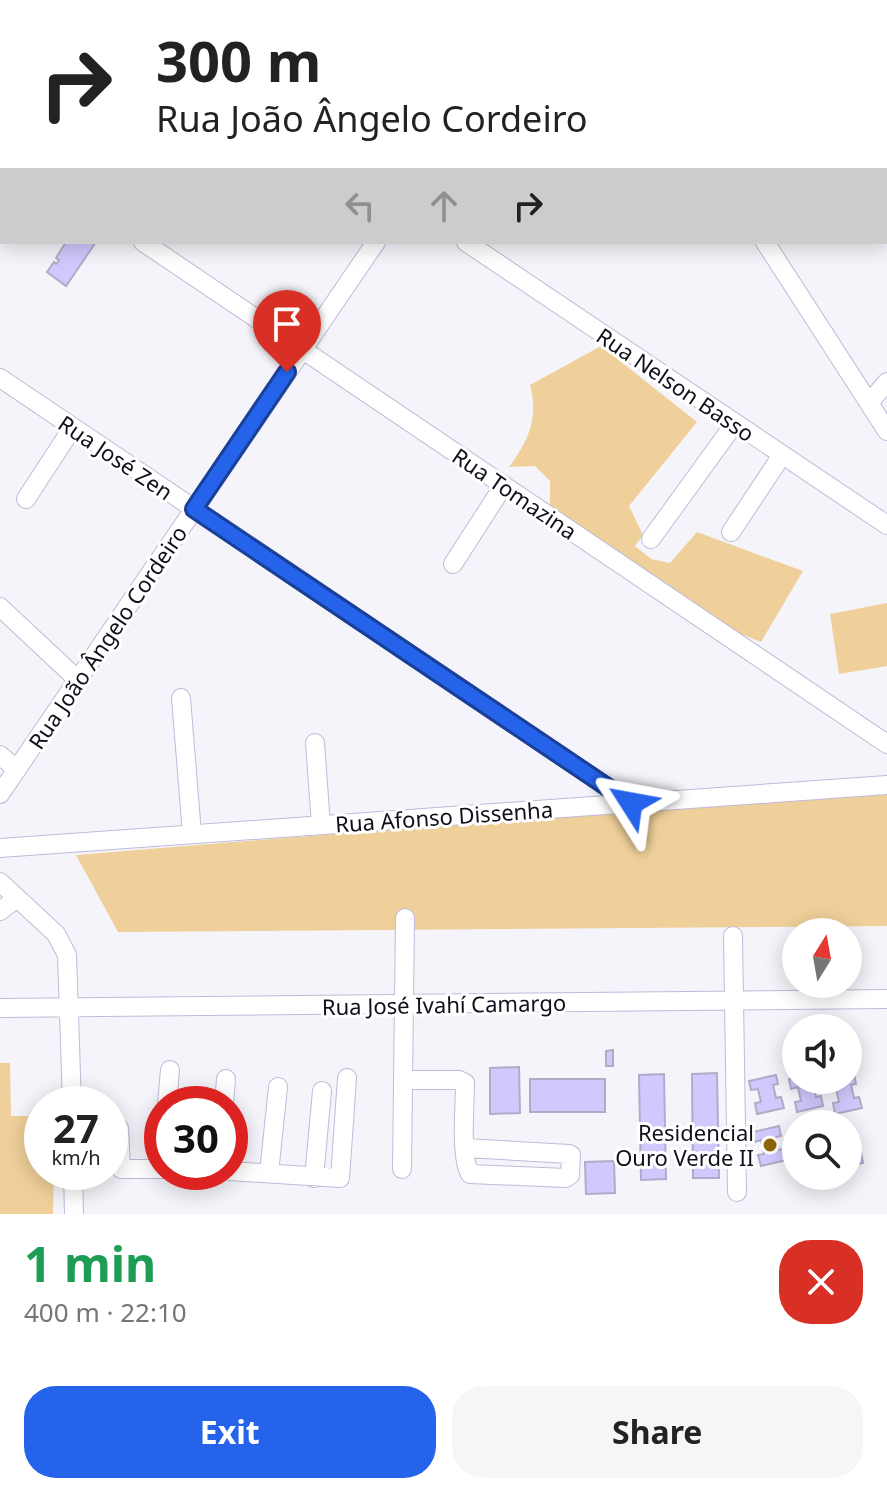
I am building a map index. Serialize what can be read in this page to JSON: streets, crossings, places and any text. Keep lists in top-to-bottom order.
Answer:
{
  "streets": {
    "street": [
      "Rua Nelson Basso",
      "Rua José Zen",
      "Rua Tomazina",
      "Rua João Ângelo Cordeiro",
      "Rua Afonso Dissenha",
      "Rua José Ivahí Camargo"
    ]
  },
  "crossings": [
    ["Rua José Zen", "Rua João Ângelo Cordeiro"],
    ["Rua José Zen", "Rua Afonso Dissenha"],
    ["Rua Tomazina", "Rua João Ângelo Cordeiro"]
  ],
  "places": ["Residencial Ouro Verde II"],
  "north": "top",
  "page": {
    "turn": ["300 m", "Rua João Ângelo Cordeiro"],
    "speed": "27 km/h",
    "limit": "30",
    "heading": ["1 min", "400 m · 22:10"],
    "buttons": ["Exit", "Share"]
  }
}
